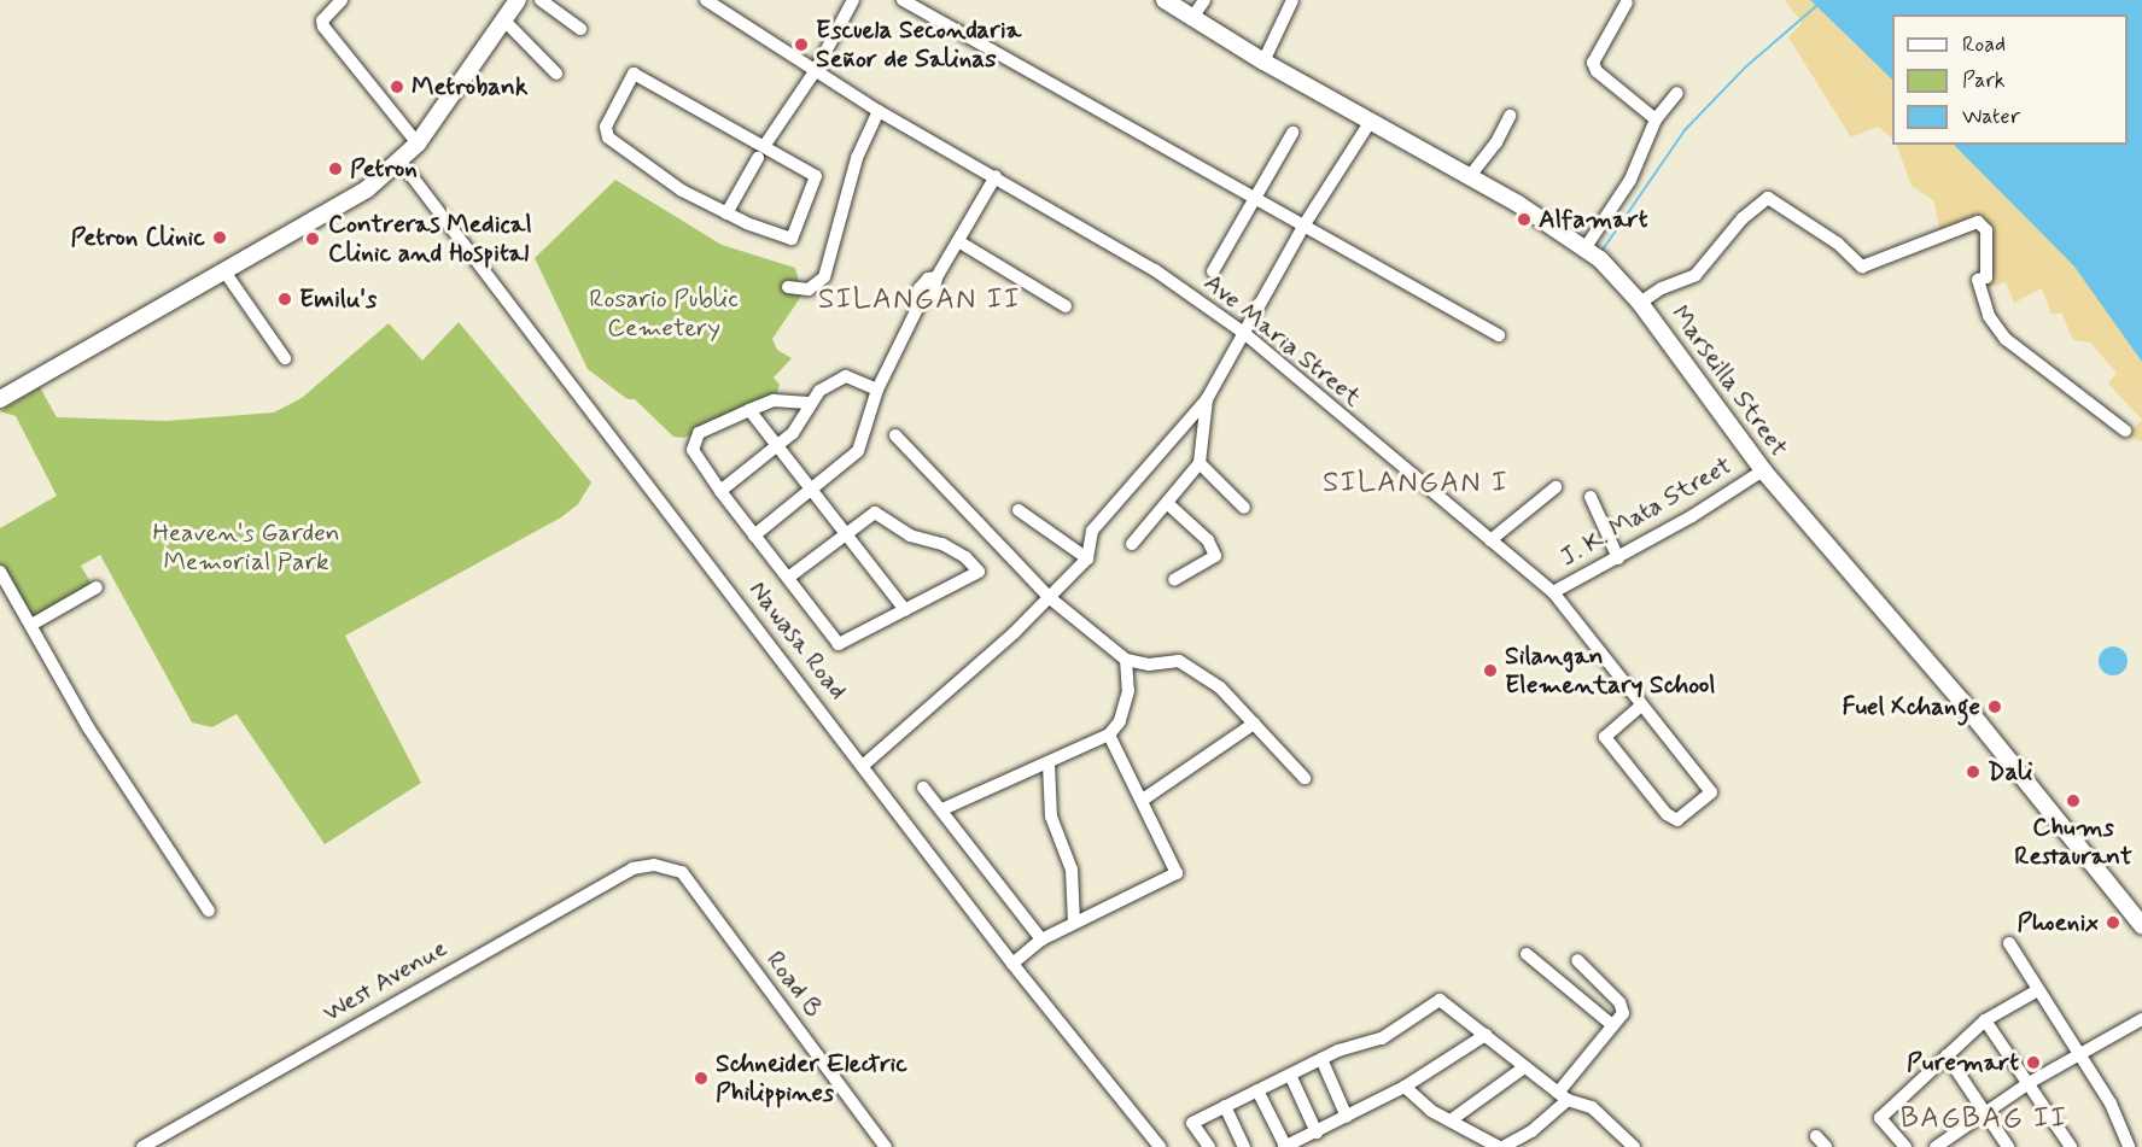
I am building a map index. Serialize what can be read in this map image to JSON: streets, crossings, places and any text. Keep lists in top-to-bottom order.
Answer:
{
  "streets": {
    "main road": ["Marseilla Street"],
    "street": [
      "Ave Maria Street",
      "J. K. Mata Street",
      "Nawasa Road",
      "West Avenue",
      "Road B"
    ]
  },
  "crossings": [
    ["Ave Maria Street", "J. K. Mata Street"],
    ["Marseilla Street", "J. K. Mata Street"],
    ["West Avenue", "Road B"]
  ],
  "districts": ["SILANGAN II", "SILANGAN I", "BAGBAG II"],
  "parks": ["Rosario Public Cemetery", "Heaven's Garden Memorial Park"],
  "places": [
    "Escuela Secondaria Señor de Salinas",
    "Metrobank",
    "Petron",
    "Alfamart",
    "Petron Clinic",
    "Contreras Medical Clinic and Hospital",
    "Emilu's",
    "Silangan Elementary School",
    "Fuel Xchange",
    "Dali",
    "Chums Restaurant",
    "Phoenix",
    "Puremart",
    "Schneider Electric Philippines"
  ],
  "legend": ["Road", "Park", "Water"]
}
